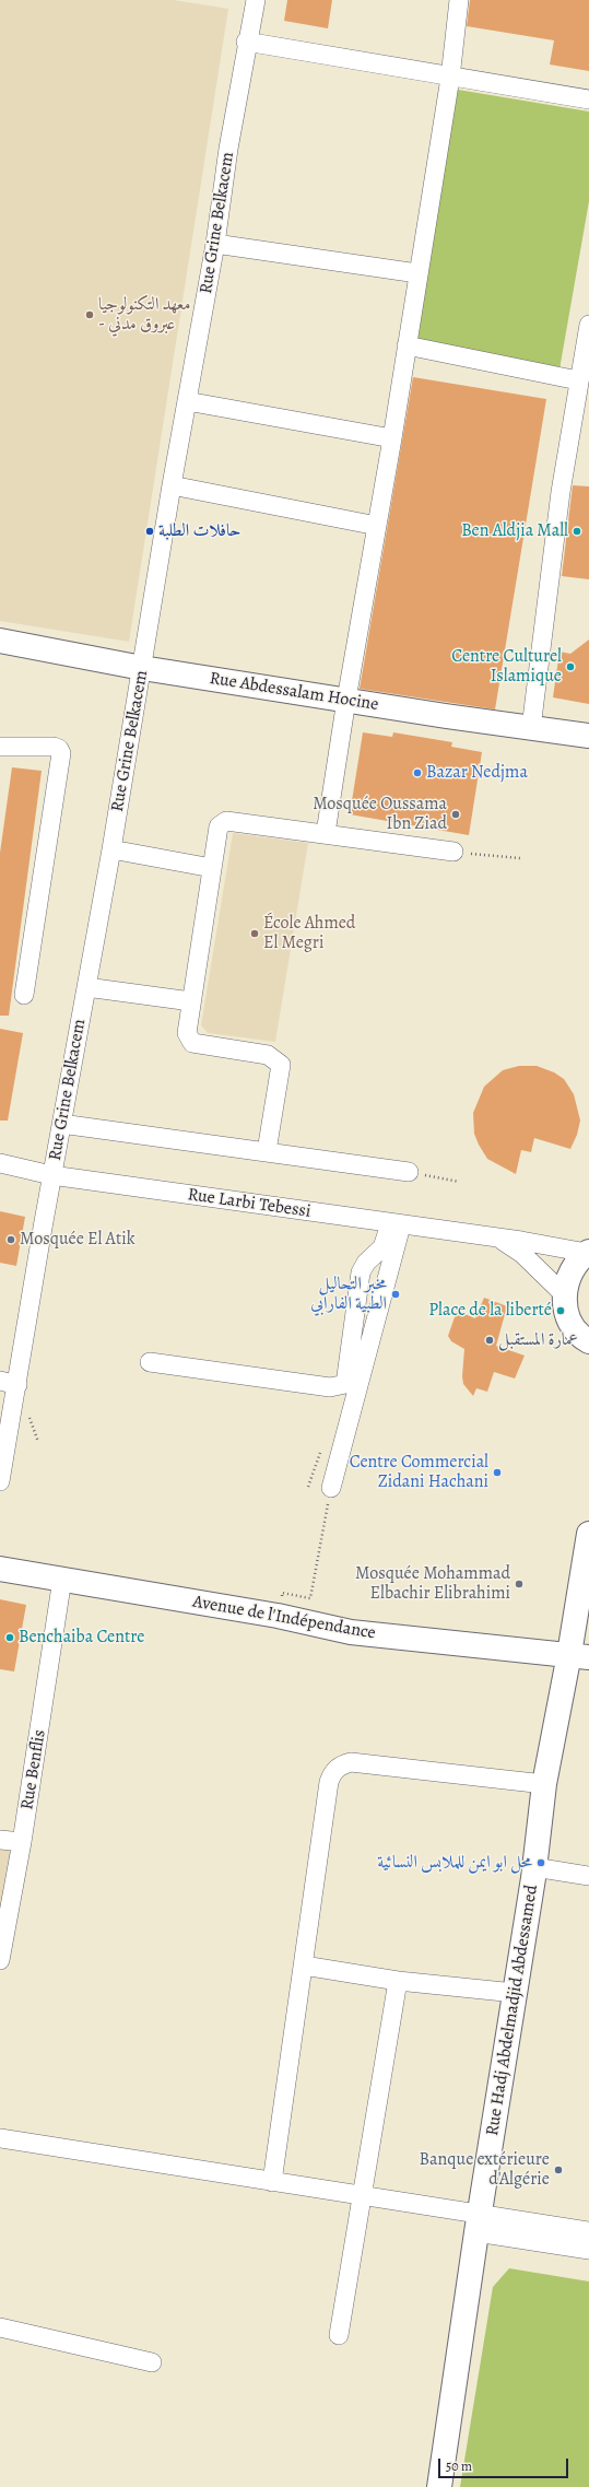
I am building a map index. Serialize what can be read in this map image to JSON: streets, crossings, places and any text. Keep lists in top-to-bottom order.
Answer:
{
  "streets": {
    "main road": ["Rue Abdessalam Hocine", "Avenue de l'Indépendance", "Rue Hadj Abdelmadjid Abdessamed"],
    "street": ["Rue Grine Belkacem", "Rue Larbi Tebessi", "Rue Benflis"]
  },
  "crossings": [
    ["Rue Grine Belkacem", "Rue Abdessalam Hocine"],
    ["Rue Grine Belkacem", "Rue Larbi Tebessi"],
    ["Avenue de l'Indépendance", "Rue Benflis"],
    ["Avenue de l'Indépendance", "Rue Hadj Abdelmadjid Abdessamed"]
  ],
  "places": [
    "معهد التكنولوجيا - عبروق مدني",
    "حافلات الطلبة",
    "Ben Aldjia Mall",
    "Centre Culturel Islamique",
    "Bazar Nedjma",
    "Mosquée Oussama Ibn Ziad",
    "École Ahmed El Megri",
    "Mosquée El Atik",
    "مخبر التحاليل الطبية الفارابي",
    "Place de la liberté",
    "عمارة المستقبل",
    "Centre Commercial Zidani Hachani",
    "Mosquée Mohammad Elbachir Elibrahimi",
    "Benchaiba Centre",
    "محل ابو ايمن للملابس النسائية",
    "Banque extérieure d'Algérie"
  ],
  "scale_bar": "50 m"
}
